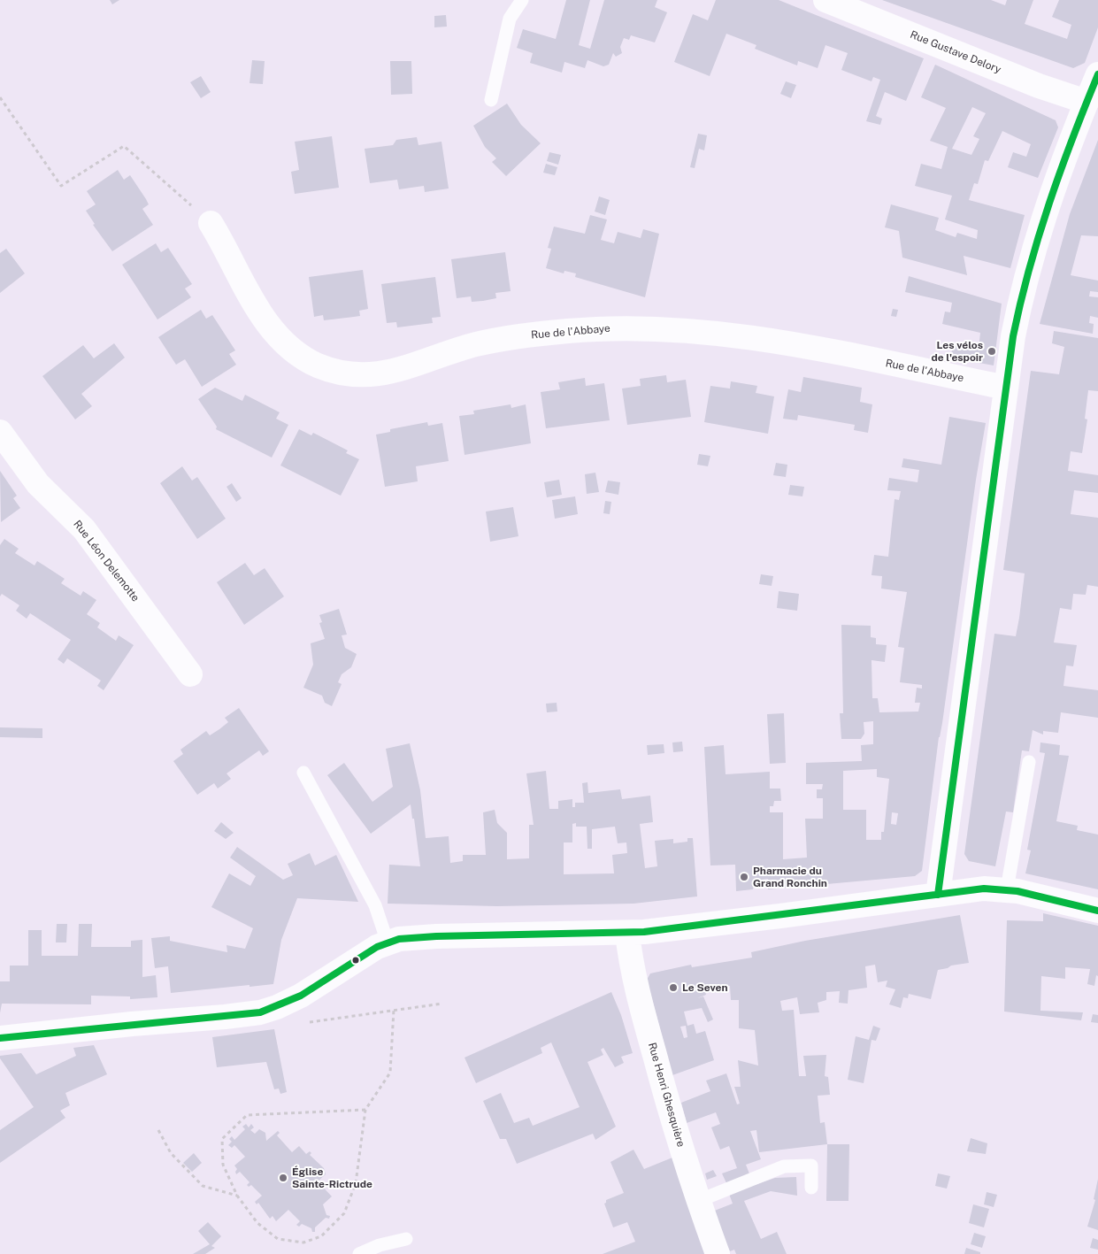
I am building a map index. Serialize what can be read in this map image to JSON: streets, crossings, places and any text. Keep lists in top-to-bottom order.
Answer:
{
  "streets": {
    "street": [
      "Rue Gustave Delory",
      "Rue de l'Abbaye",
      "Rue Léon Delemotte",
      "Rue Henri Ghesquière"
    ]
  },
  "places": [
    "Les vélos de l'espoir",
    "Pharmacie du Grand Ronchin",
    "Le Seven",
    "Église Sainte-Rictrude"
  ]
}
